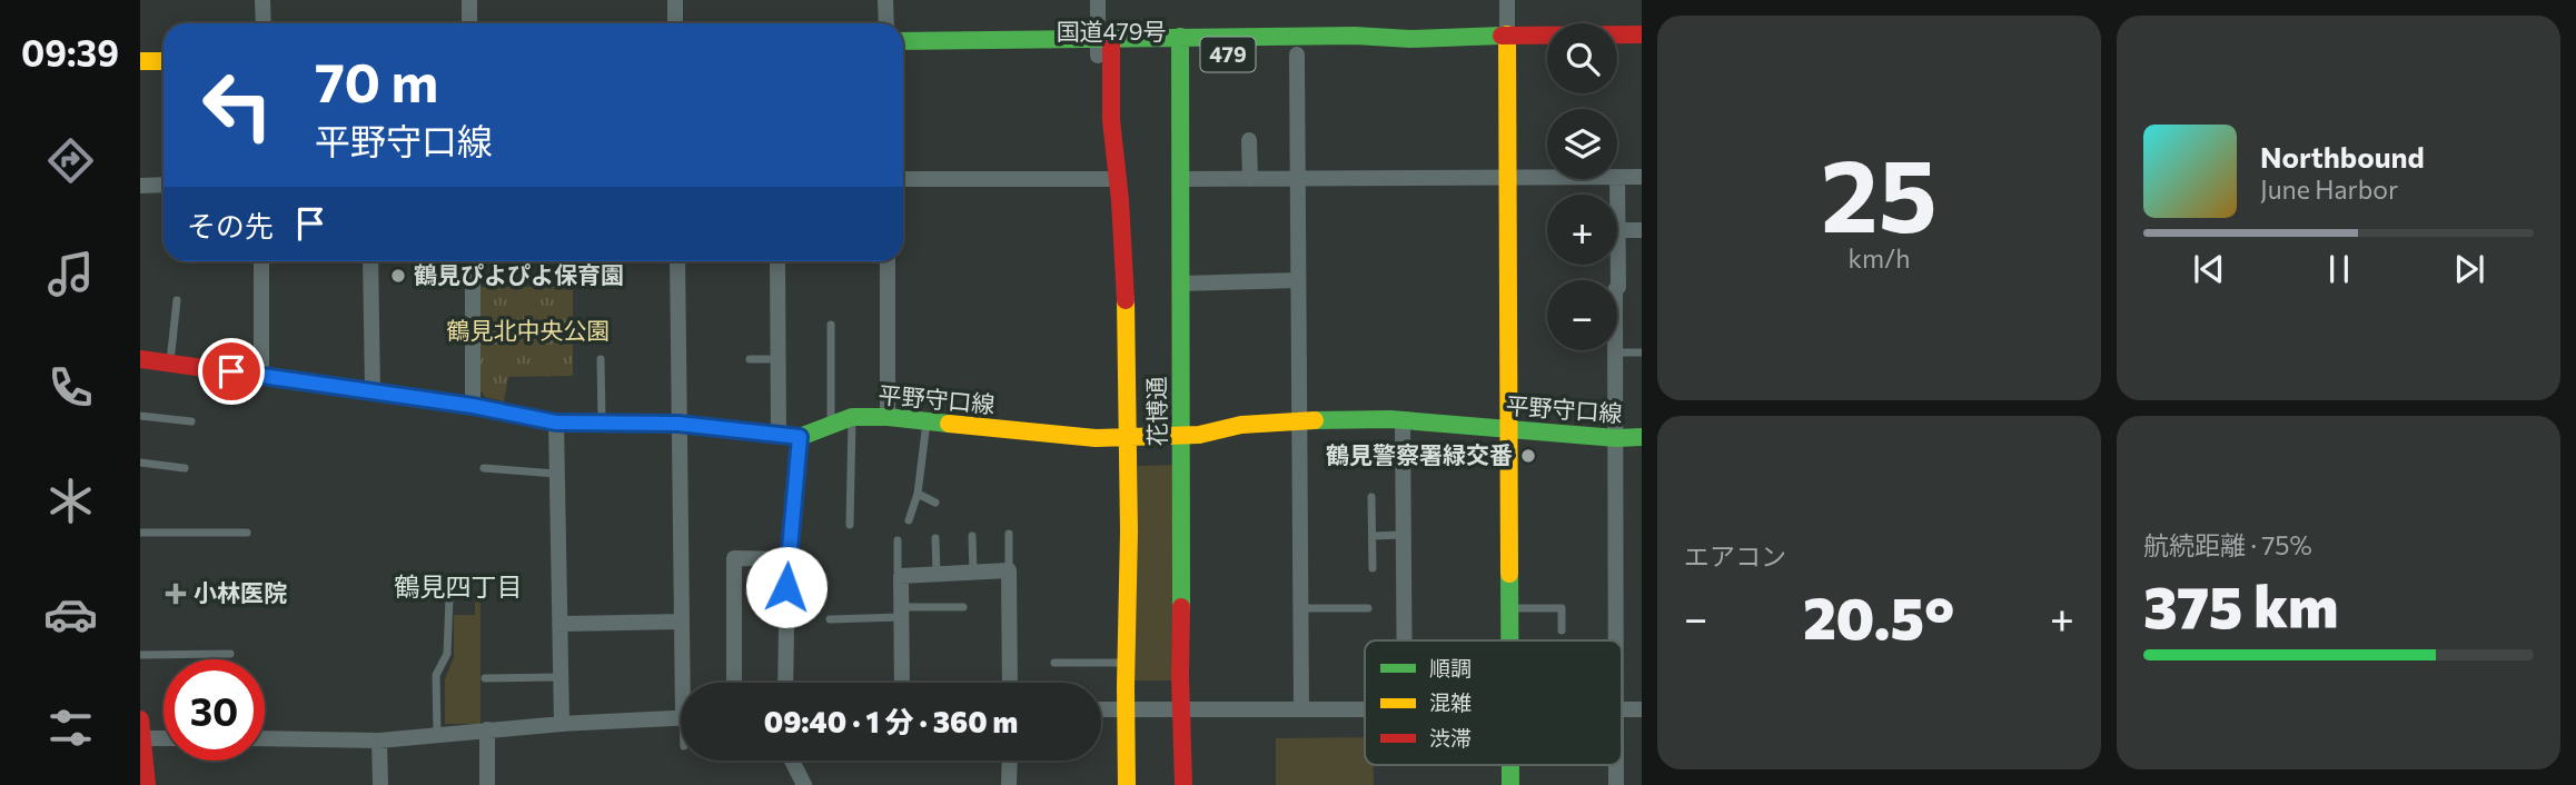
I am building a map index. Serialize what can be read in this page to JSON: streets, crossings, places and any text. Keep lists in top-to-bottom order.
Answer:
{
  "streets": {
    "main road": [
      "国道479号",
      "479",
      "平野守口線",
      "花博通"
    ]
  },
  "crossings": [
    ["国道479号", "479"],
    ["国道479号", "花博通"],
    ["平野守口線", "花博通"]
  ],
  "districts": ["鶴見四丁目"],
  "parks": ["鶴見北中央公園"],
  "places": {
    "other": ["鶴見ぴよぴよ保育園", "鶴見警察署緑交番"],
    "health": ["小林医院"]
  },
  "legend": ["順調", "混雑", "渋滞"],
  "page": {
    "tabs": "09:39",
    "tile": [
      ["25", "km/h"],
      "エアコン",
      ["航続距離 · 75%", "375 km"]
    ],
    "map_buttons": ["+", "−"],
    "turn": ["70 m", "平野守口線"],
    "song": ["Northbound", "June Harbor"],
    "then": "その先",
    "heat": ["−", "20.5°", "+"],
    "limit": "30",
    "trip": "09:40 · 1 分 · 360 m"
  }
}
